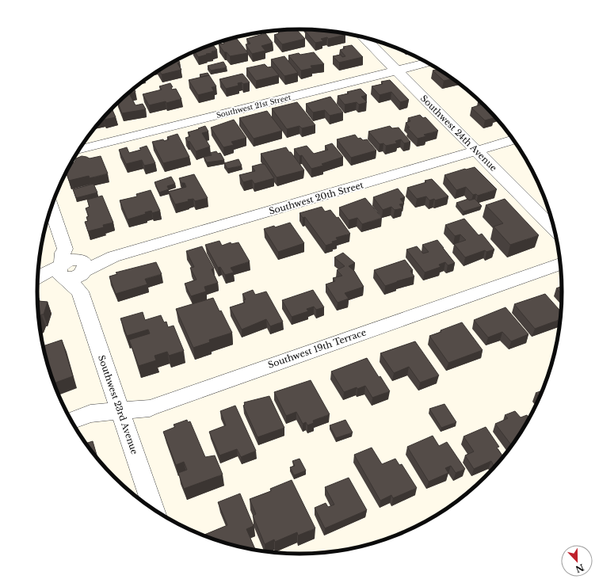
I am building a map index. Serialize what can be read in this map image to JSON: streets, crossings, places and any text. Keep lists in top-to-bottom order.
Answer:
{
  "streets": {
    "street": [
      "Southwest 21st Street",
      "Southwest 24th Avenue",
      "Southwest 20th Street",
      "Southwest 19th Terrace",
      "Southwest 23rd Avenue"
    ]
  },
  "crossings": [
    ["Southwest 21st Street", "Southwest 24th Avenue"],
    ["Southwest 24th Avenue", "Southwest 20th Street"],
    ["Southwest 20th Street", "Southwest 23rd Avenue"],
    ["Southwest 19th Terrace", "Southwest 23rd Avenue"]
  ],
  "north": "bottom"
}
